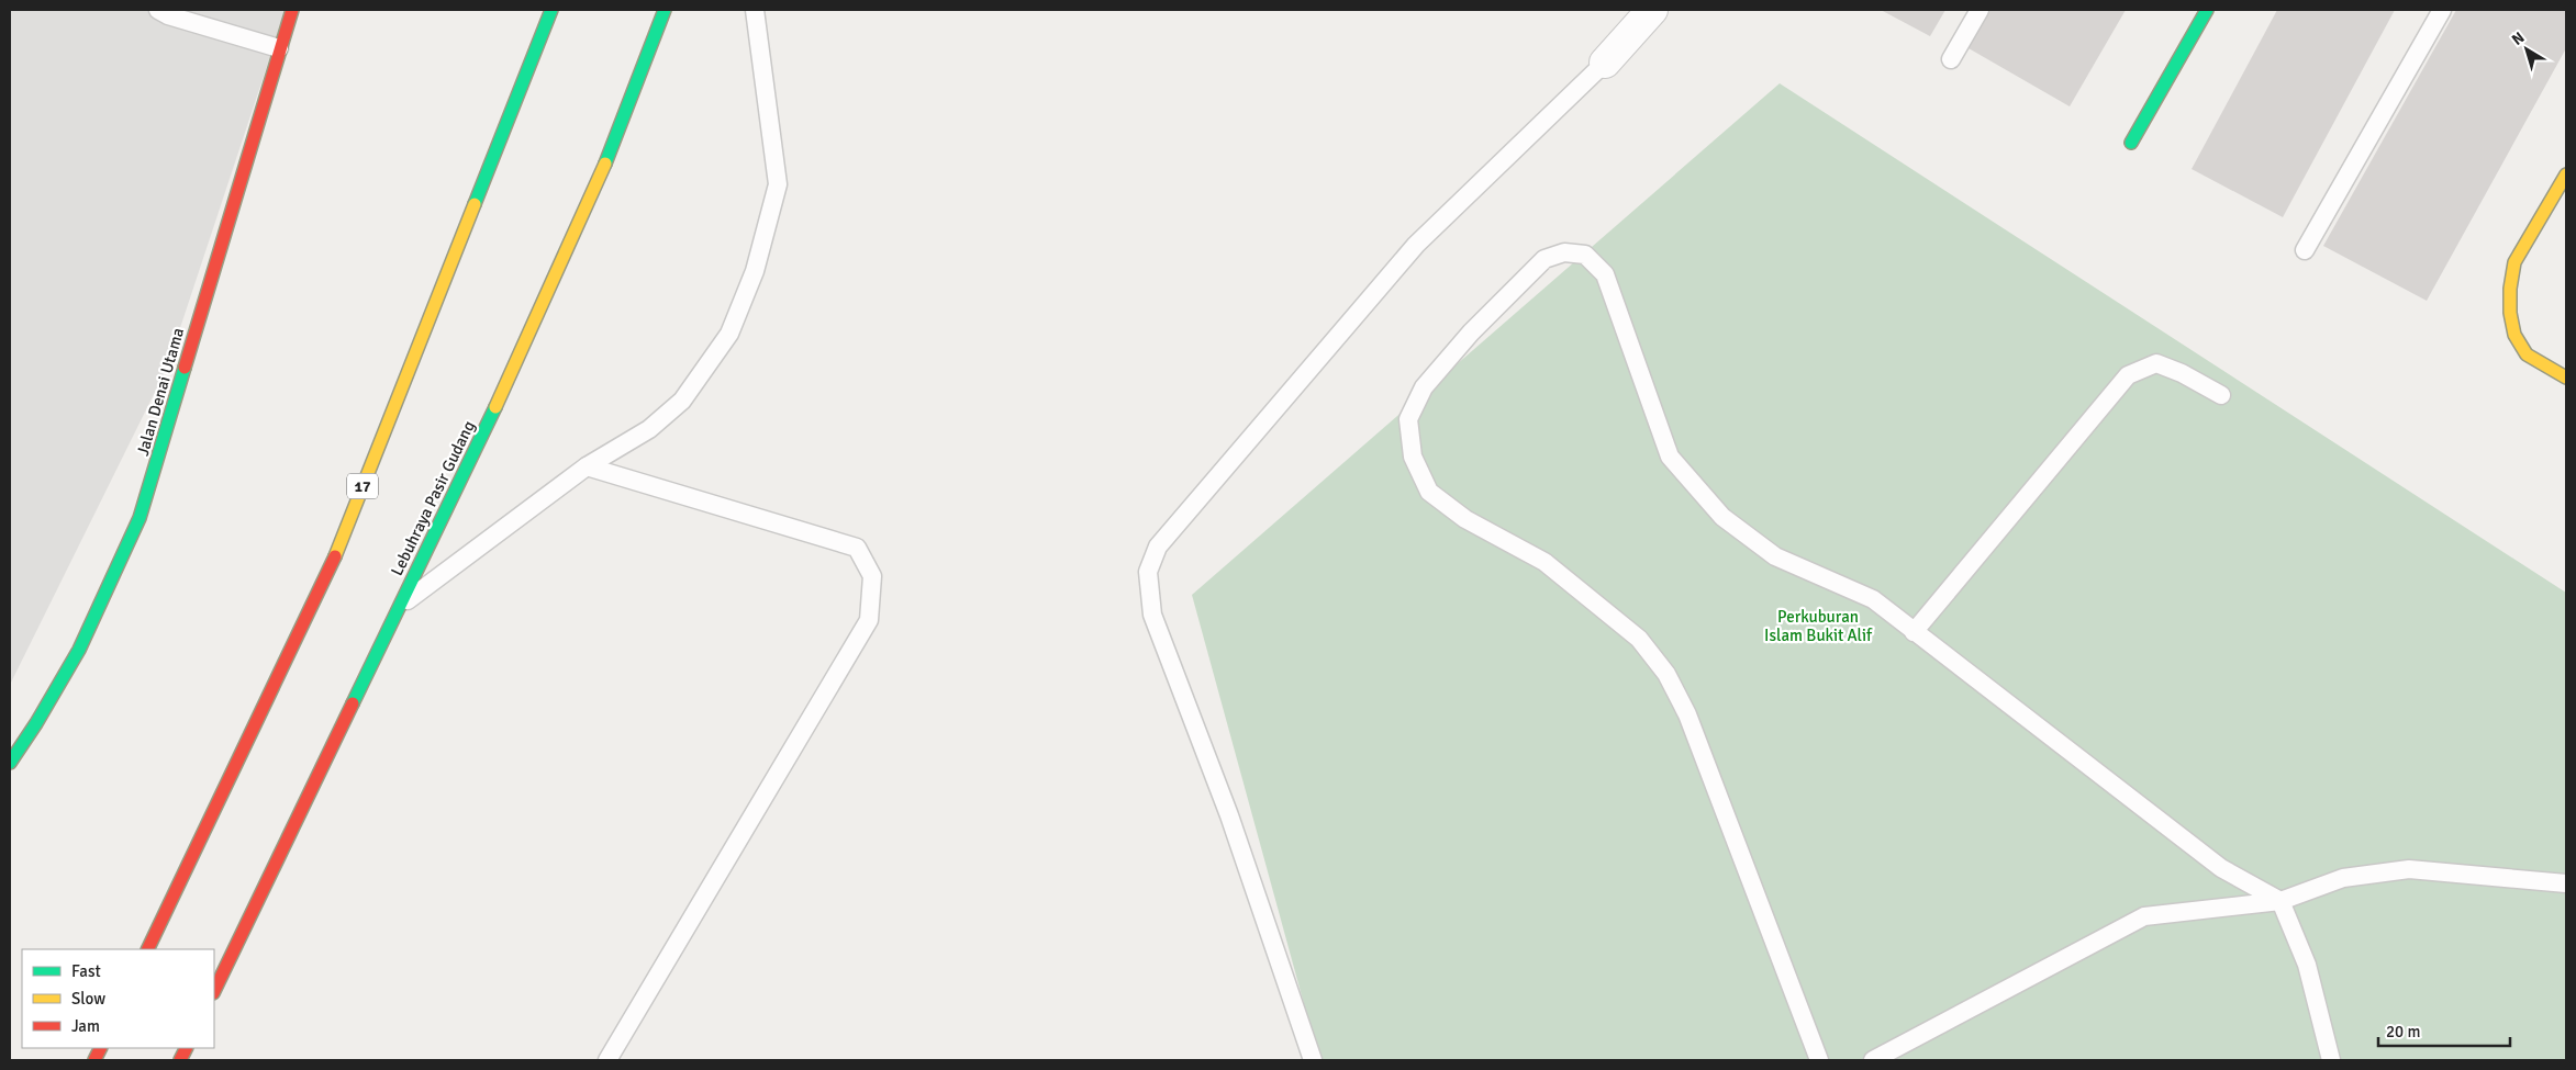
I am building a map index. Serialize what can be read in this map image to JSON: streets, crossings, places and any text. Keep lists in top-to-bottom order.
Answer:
{
  "streets": {
    "main road": ["Jalan Denai Utama", "17", "Lebuhraya Pasir Gudang"]
  },
  "parks": ["Perkuburan Islam Bukit Alif"],
  "legend": ["Fast", "Slow", "Jam"],
  "scale_bar": "20 m",
  "north": "top left"
}
